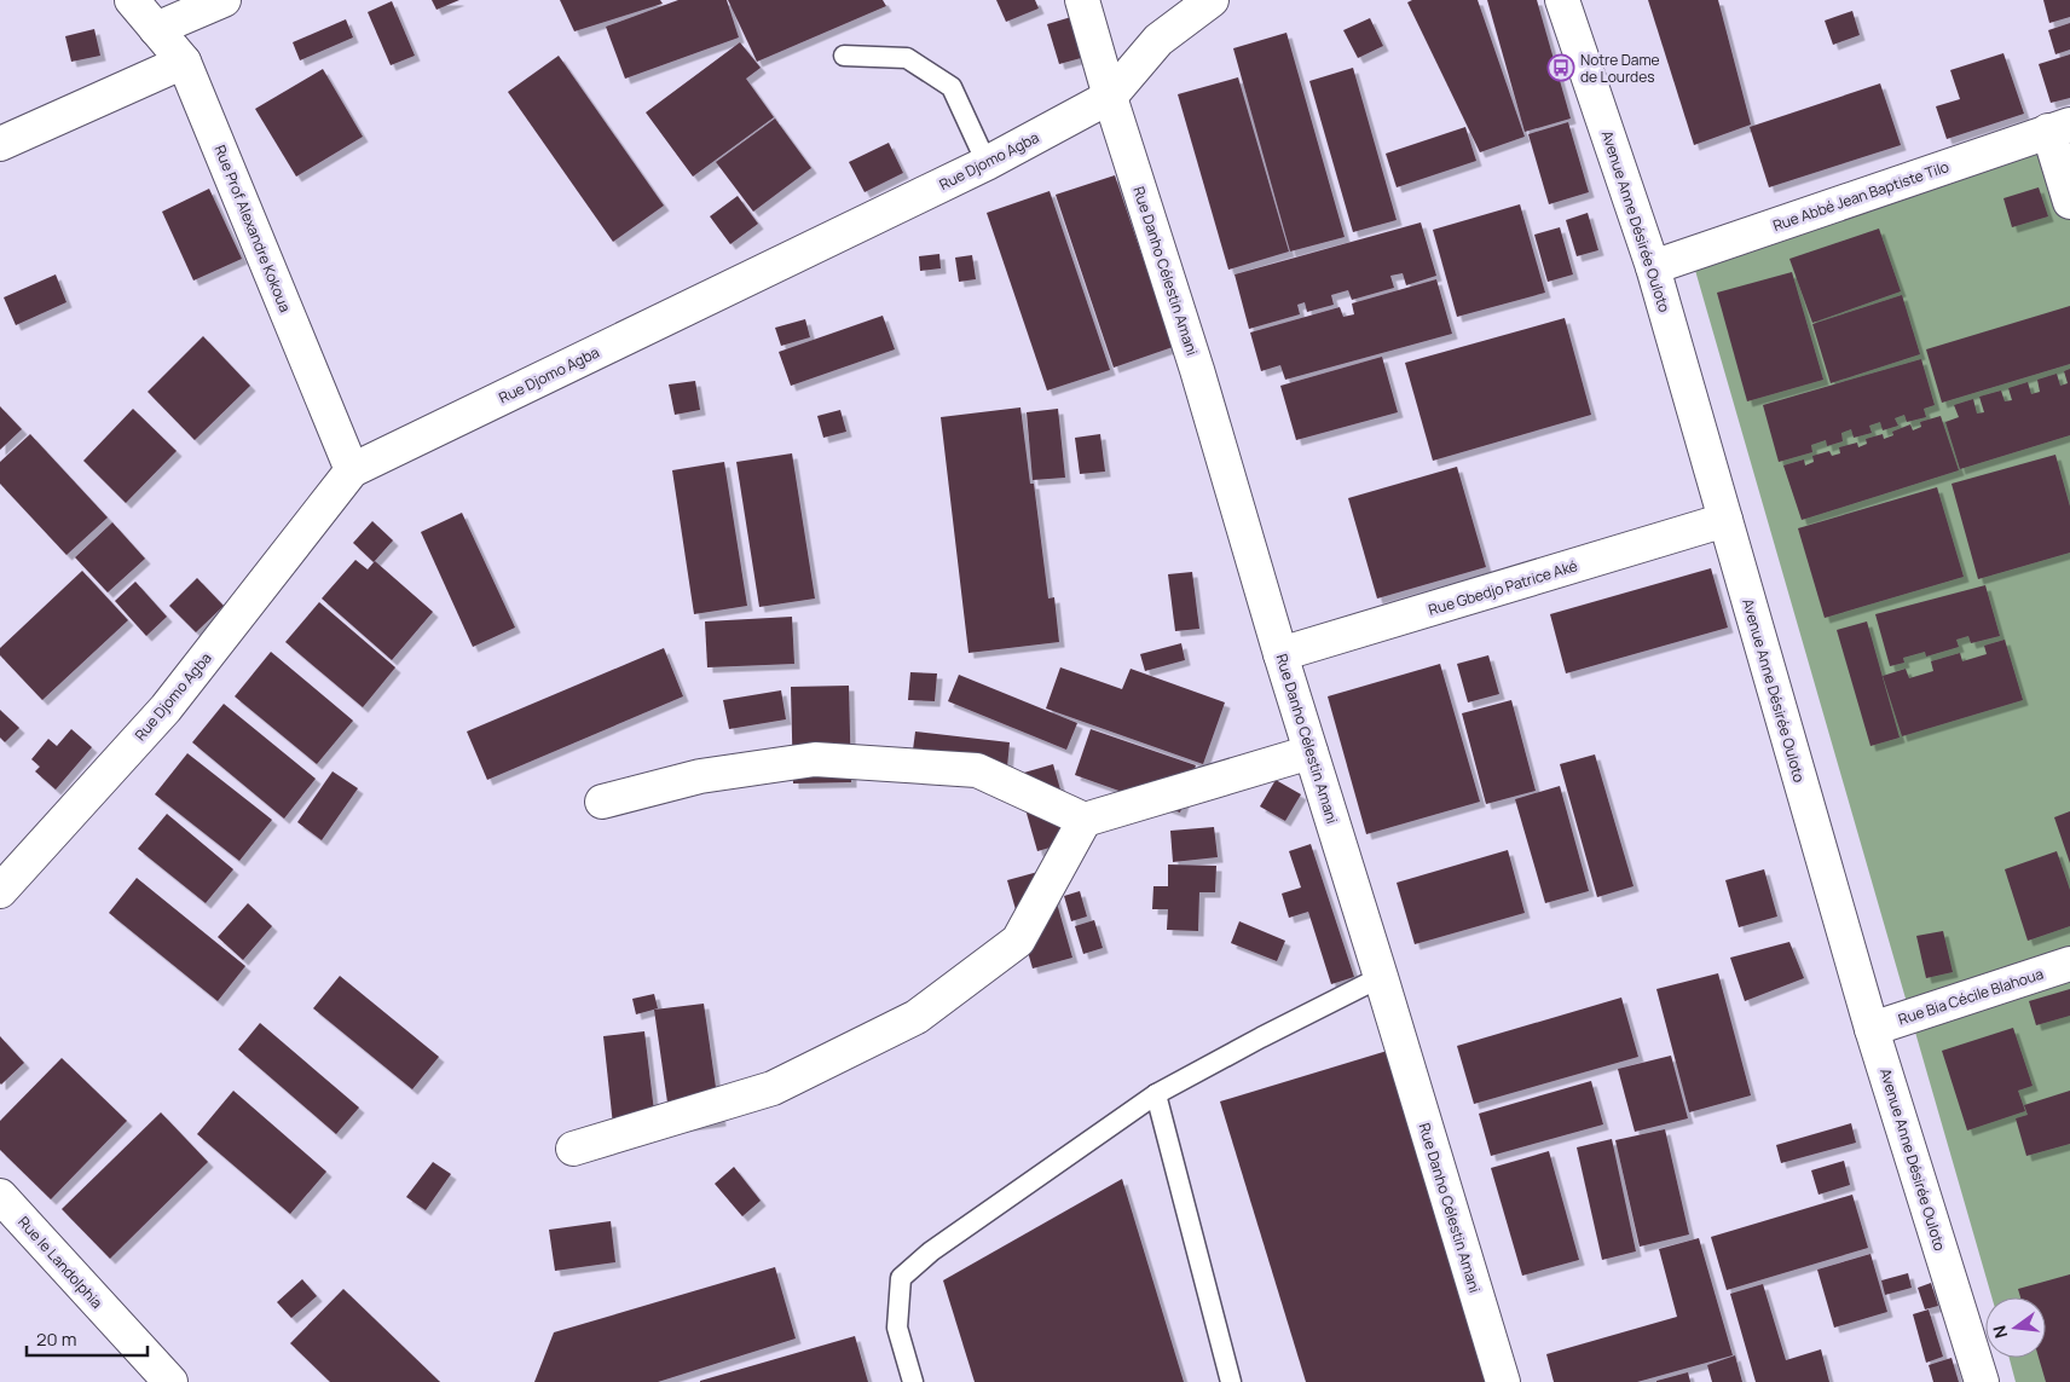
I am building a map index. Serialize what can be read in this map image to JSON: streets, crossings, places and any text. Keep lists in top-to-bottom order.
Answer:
{
  "streets": {
    "street": [
      "Rue Djomo Agba",
      "Rue Abbé Jean Baptiste Tilo",
      "Avenue Anne Désirée Ouloto",
      "Rue Prof Alexandre Kokoua",
      "Rue Danho Célestin Amani",
      "Rue Gbedjo Patrice Aké",
      "Rue Bia Cécile Blahoua",
      "Rue le Landolphia"
    ]
  },
  "crossings": [
    ["Rue Djomo Agba", "Rue Prof Alexandre Kokoua"],
    ["Rue Djomo Agba", "Rue Danho Célestin Amani"],
    ["Rue Abbé Jean Baptiste Tilo", "Avenue Anne Désirée Ouloto"],
    ["Avenue Anne Désirée Ouloto", "Rue Gbedjo Patrice Aké"],
    ["Avenue Anne Désirée Ouloto", "Rue Bia Cécile Blahoua"],
    ["Rue Danho Célestin Amani", "Rue Gbedjo Patrice Aké"]
  ],
  "places": {
    "bus stop": ["Notre Dame de Lourdes"]
  },
  "scale_bar": "20 m",
  "north": "left"
}
